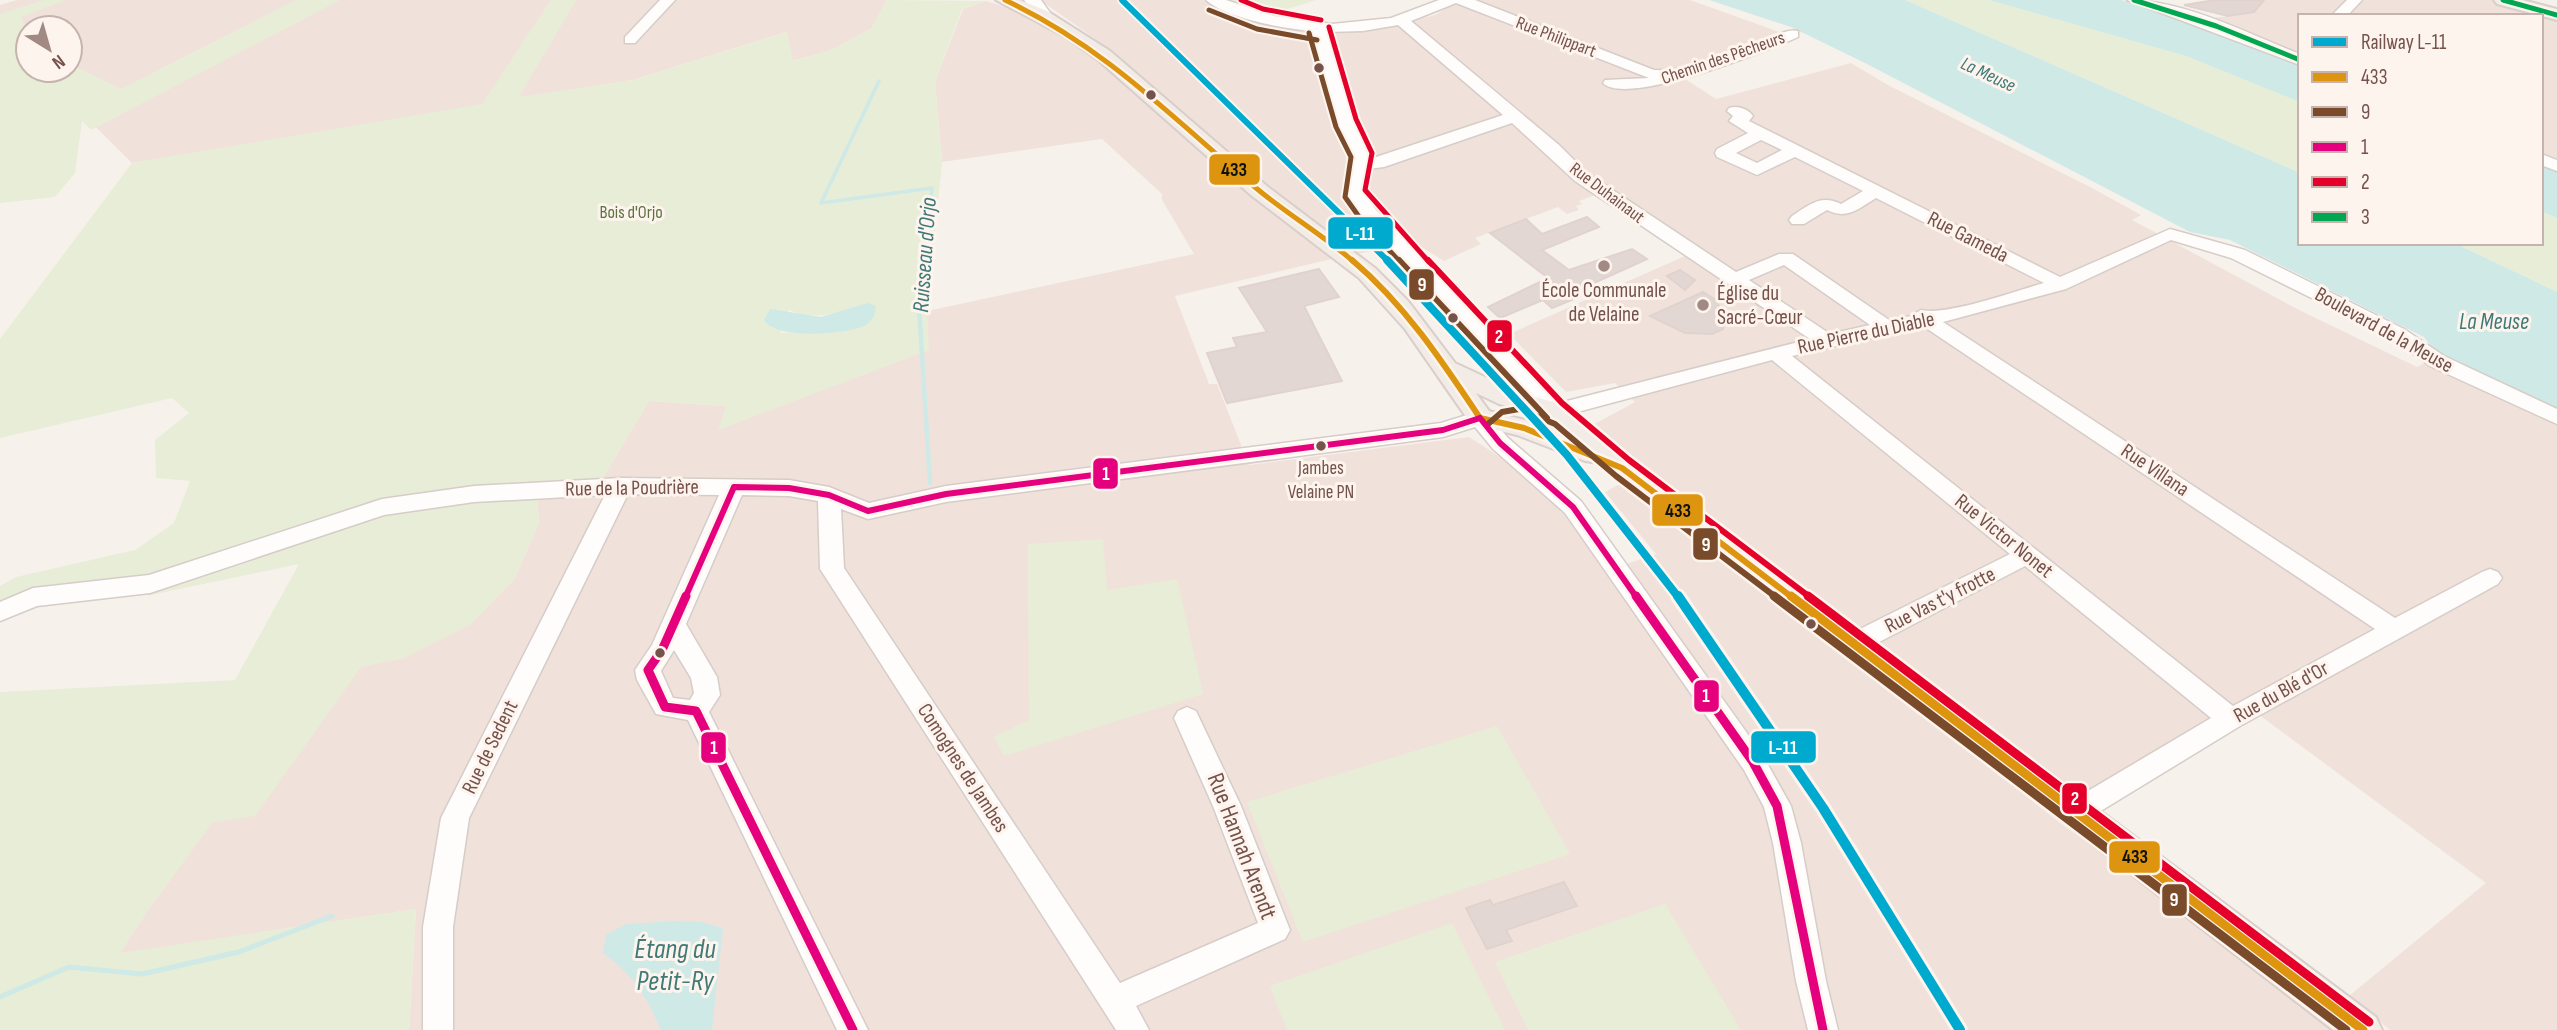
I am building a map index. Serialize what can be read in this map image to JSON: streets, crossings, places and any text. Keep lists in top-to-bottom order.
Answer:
{
  "streets": {
    "street": [
      "Rue Philippart",
      "Chemin des Pêcheurs",
      "Rue Duhainaut",
      "Rue Gameda",
      "Boulevard de la Meuse",
      "Rue Pierre du Diable",
      "Rue Villana",
      "Rue de la Poudrière",
      "Rue Victor Nonet",
      "Rue Vas t'y frotte",
      "Rue du Blé d'Or",
      "Rue de Sedent",
      "Comognes de Jambes",
      "Rue Hannah Arendt"
    ]
  },
  "crossings": [
    ["Rue Philippart", "Chemin des Pêcheurs"],
    ["Rue Duhainaut", "Rue Pierre du Diable"],
    ["Rue Gameda", "Rue Pierre du Diable"],
    ["Boulevard de la Meuse", "Rue Pierre du Diable"],
    ["Rue Pierre du Diable", "Rue Villana"],
    ["Rue Pierre du Diable", "Rue Victor Nonet"],
    ["Rue Villana", "Rue du Blé d'Or"],
    ["Rue de la Poudrière", "Rue de Sedent"],
    ["Rue de la Poudrière", "Comognes de Jambes"],
    ["Rue Victor Nonet", "Rue Vas t'y frotte"],
    ["Rue Victor Nonet", "Rue du Blé d'Or"],
    ["Comognes de Jambes", "Rue Hannah Arendt"]
  ],
  "water": ["La Meuse", "Ruisseau d'Orjo", "Étang du Petit-Ry"],
  "parks": ["Bois d'Orjo"],
  "places": ["École Communale de Velaine", "Église du Sacré-Cœur", "Jambes Velaine PN"],
  "lines": [
    "rail line L-11",
    "transit line 433",
    "transit line 2",
    "transit line 3",
    "transit line 9",
    "transit line 1"
  ],
  "legend": [
    "Railway L-11",
    "433",
    "9",
    "1",
    "2",
    "3"
  ],
  "north": "bottom right"
}
